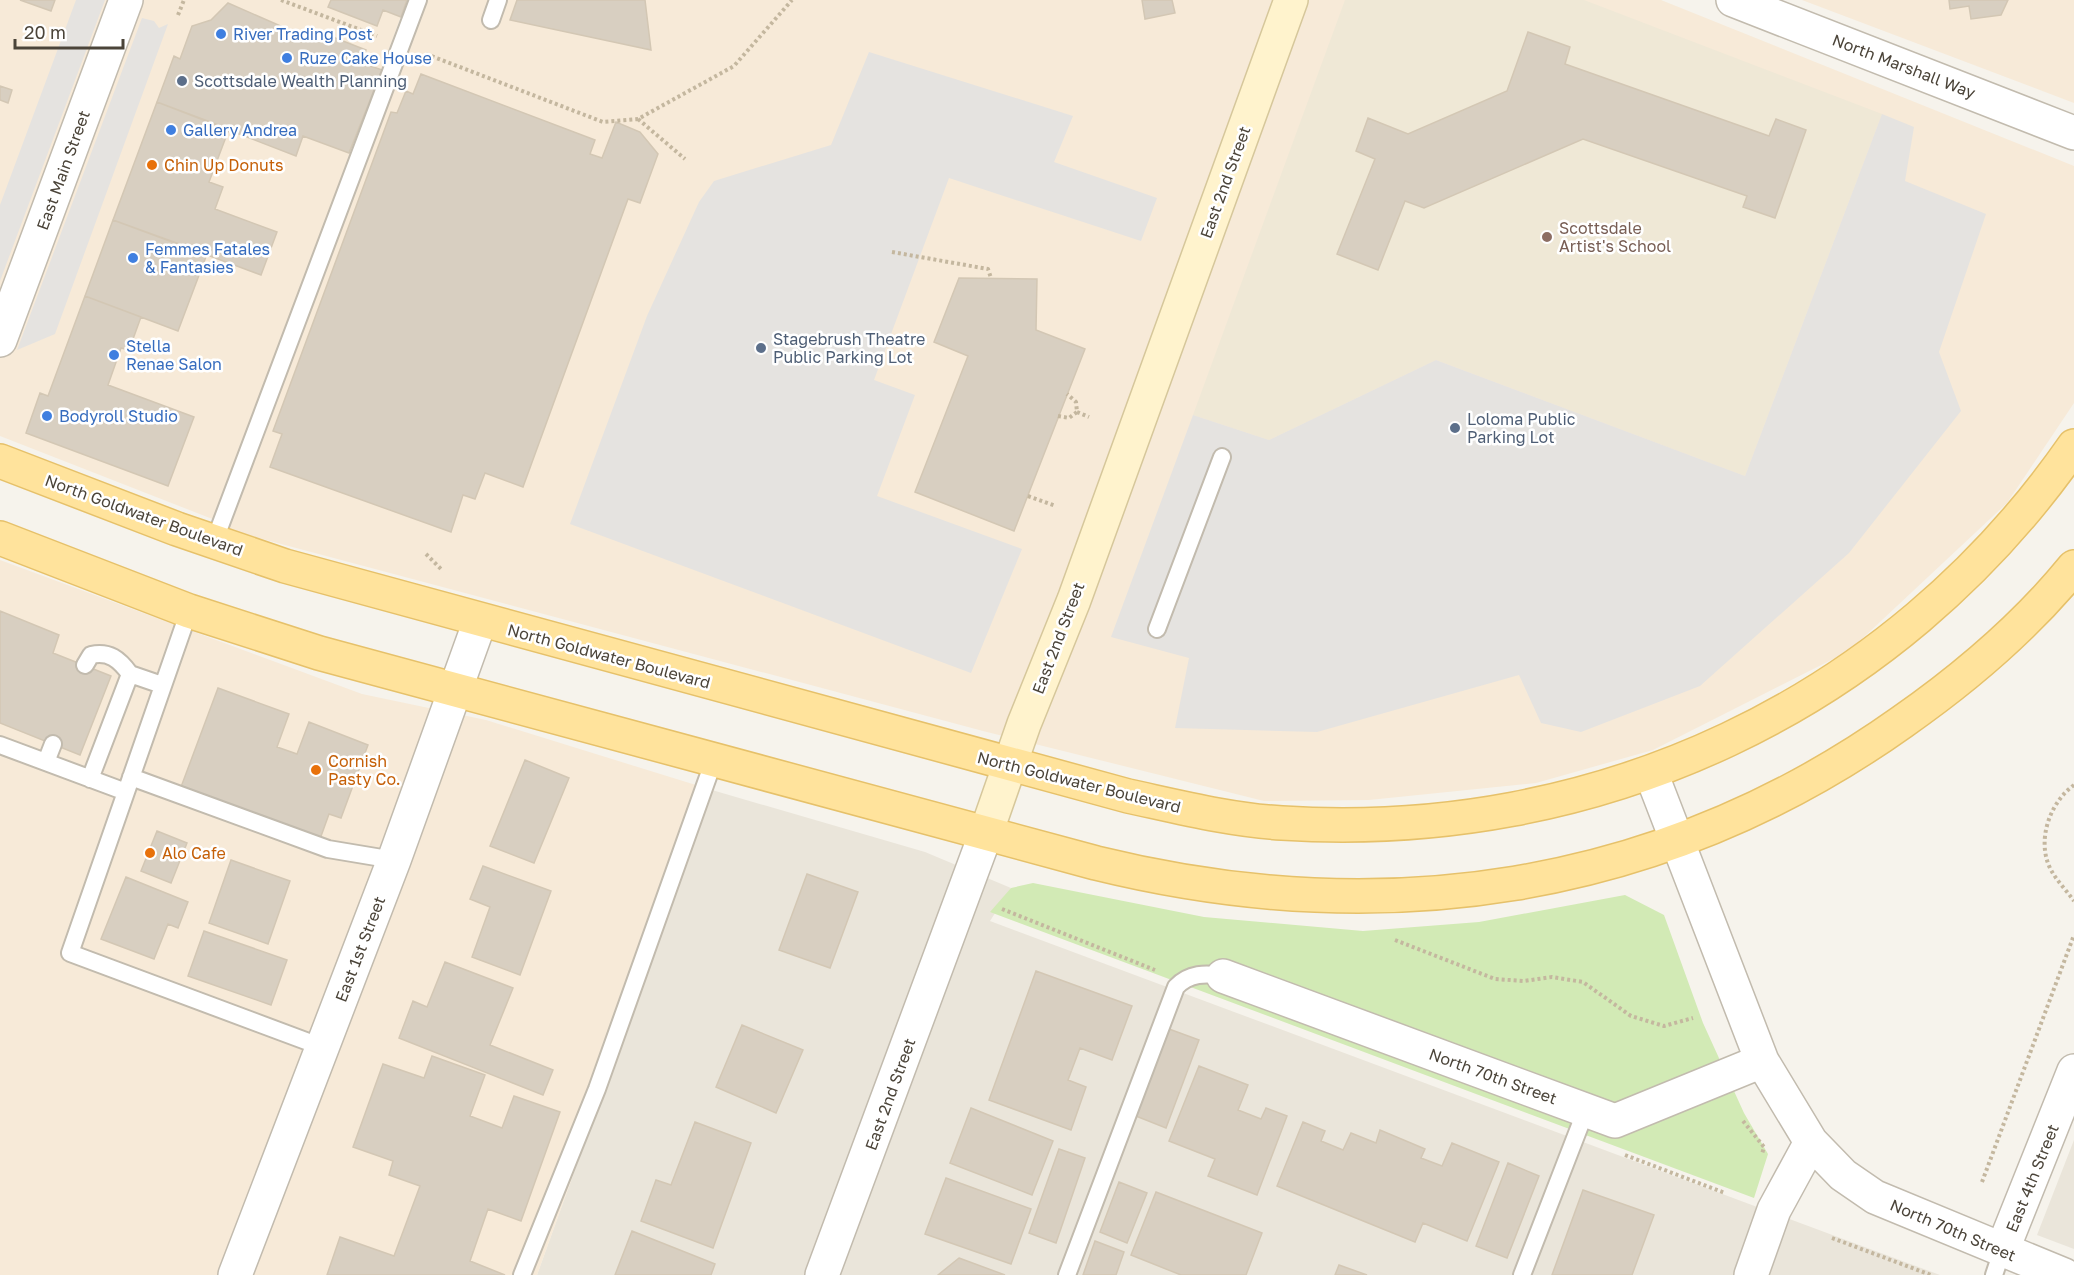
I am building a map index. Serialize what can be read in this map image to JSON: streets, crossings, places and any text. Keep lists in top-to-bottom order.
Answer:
{
  "streets": {
    "main road": ["North Goldwater Boulevard"],
    "street": [
      "North Marshall Way",
      "East Main Street",
      "East 2nd Street",
      "East 1st Street",
      "North 70th Street",
      "East 4th Street"
    ]
  },
  "crossings": [
    ["East 2nd Street", "North Goldwater Boulevard"],
    ["North Goldwater Boulevard", "East 1st Street"],
    ["North Goldwater Boulevard", "North 70th Street"],
    ["North 70th Street", "East 4th Street"]
  ],
  "places": [
    "River Trading Post",
    "Ruze Cake House",
    "Scottsdale Wealth Planning",
    "Gallery Andrea",
    "Chin Up Donuts",
    "Scottsdale Artist's School",
    "Femmes Fatales & Fantasies",
    "Stagebrush Theatre Public Parking Lot",
    "Stella Renae Salon",
    "Bodyroll Studio",
    "Loloma Public Parking Lot",
    "Cornish Pasty Co.",
    "Alo Cafe"
  ],
  "scale_bar": "20 m"
}
